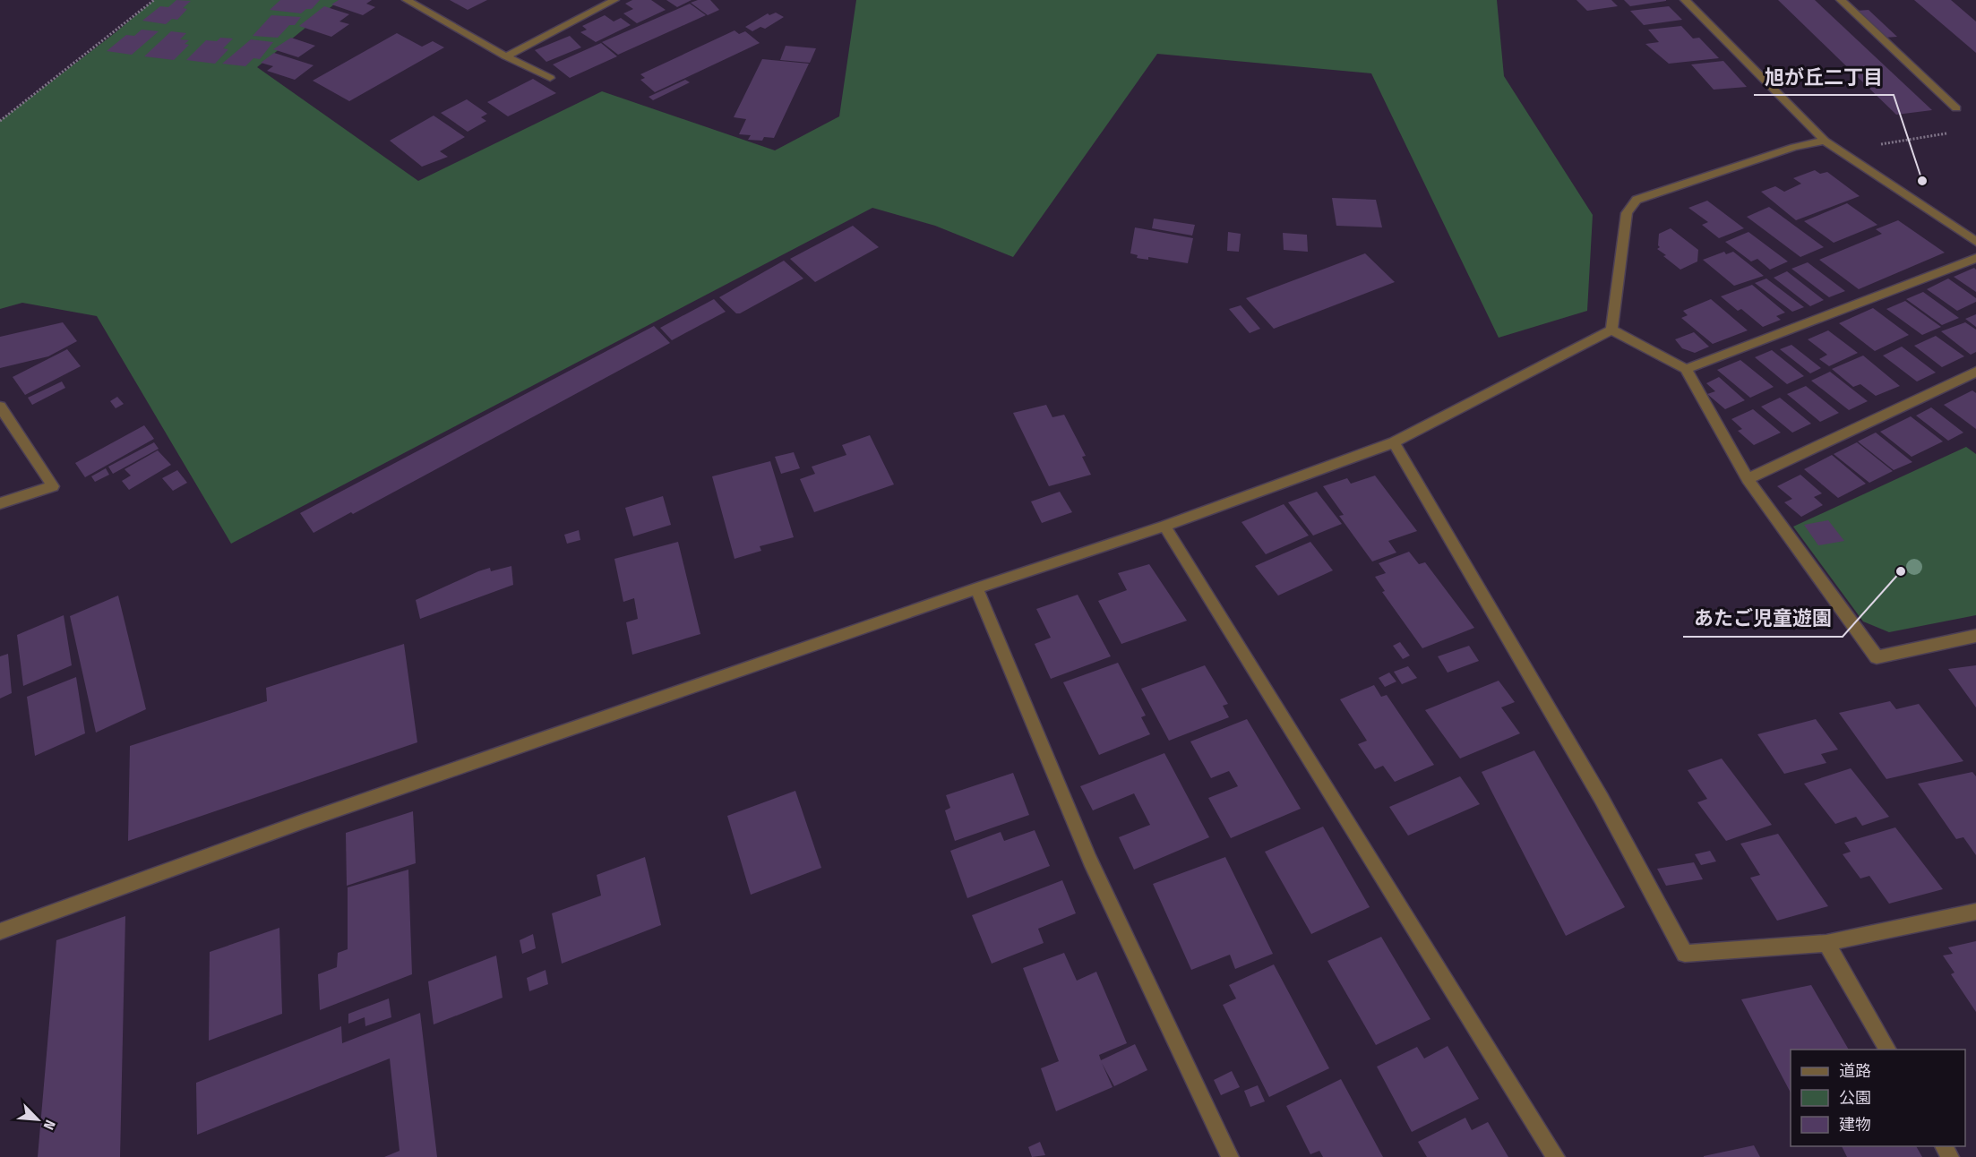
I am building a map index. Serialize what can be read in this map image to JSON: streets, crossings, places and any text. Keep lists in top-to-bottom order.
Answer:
{
  "places": ["旭が丘二丁目", "あたご児童遊園"],
  "legend": ["道路", "公園", "建物"],
  "north": "bottom right"
}
